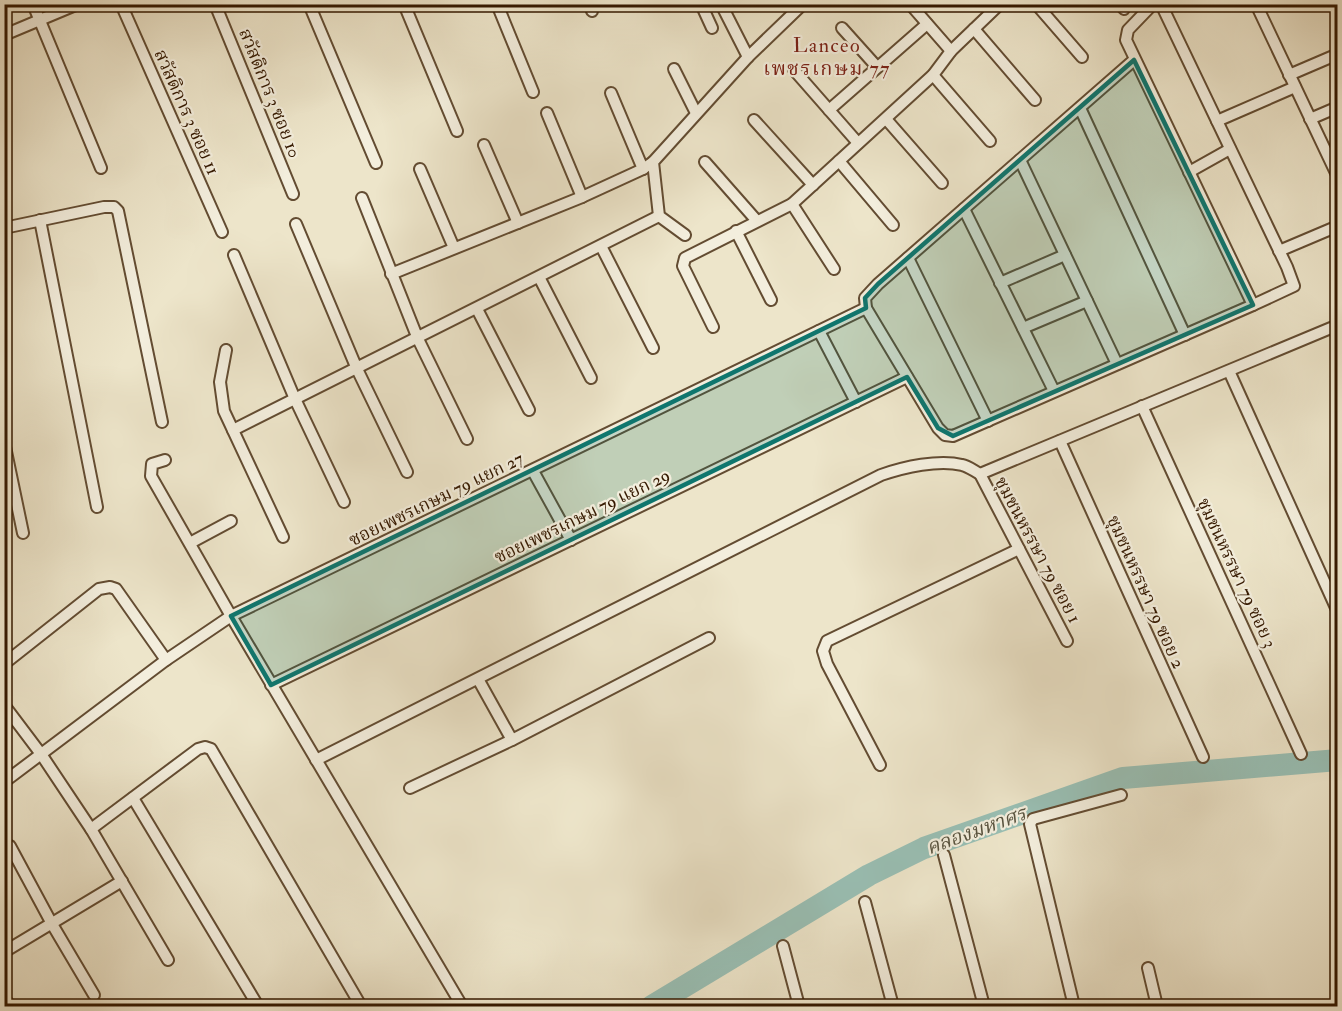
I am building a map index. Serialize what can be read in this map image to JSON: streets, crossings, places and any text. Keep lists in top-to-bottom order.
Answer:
{
  "streets": {
    "street": [
      "สวัสดิการ 3 ซอย 10",
      "สวัสดิการ 3 ซอย 11",
      "ซอยเพชรเกษม 79 แยก 27",
      "ซอยเพชรเกษม 79 แยก 29",
      "ชุมชนหรรษา 79 ซอย 1",
      "ชุมชนหรรษา 79 ซอย 3",
      "ชุมชนหรรษา 79 ซอย 2"
    ]
  },
  "districts": ["Lanceo เพชรเกษม 77"],
  "water": ["คลองมหาศร"]
}
